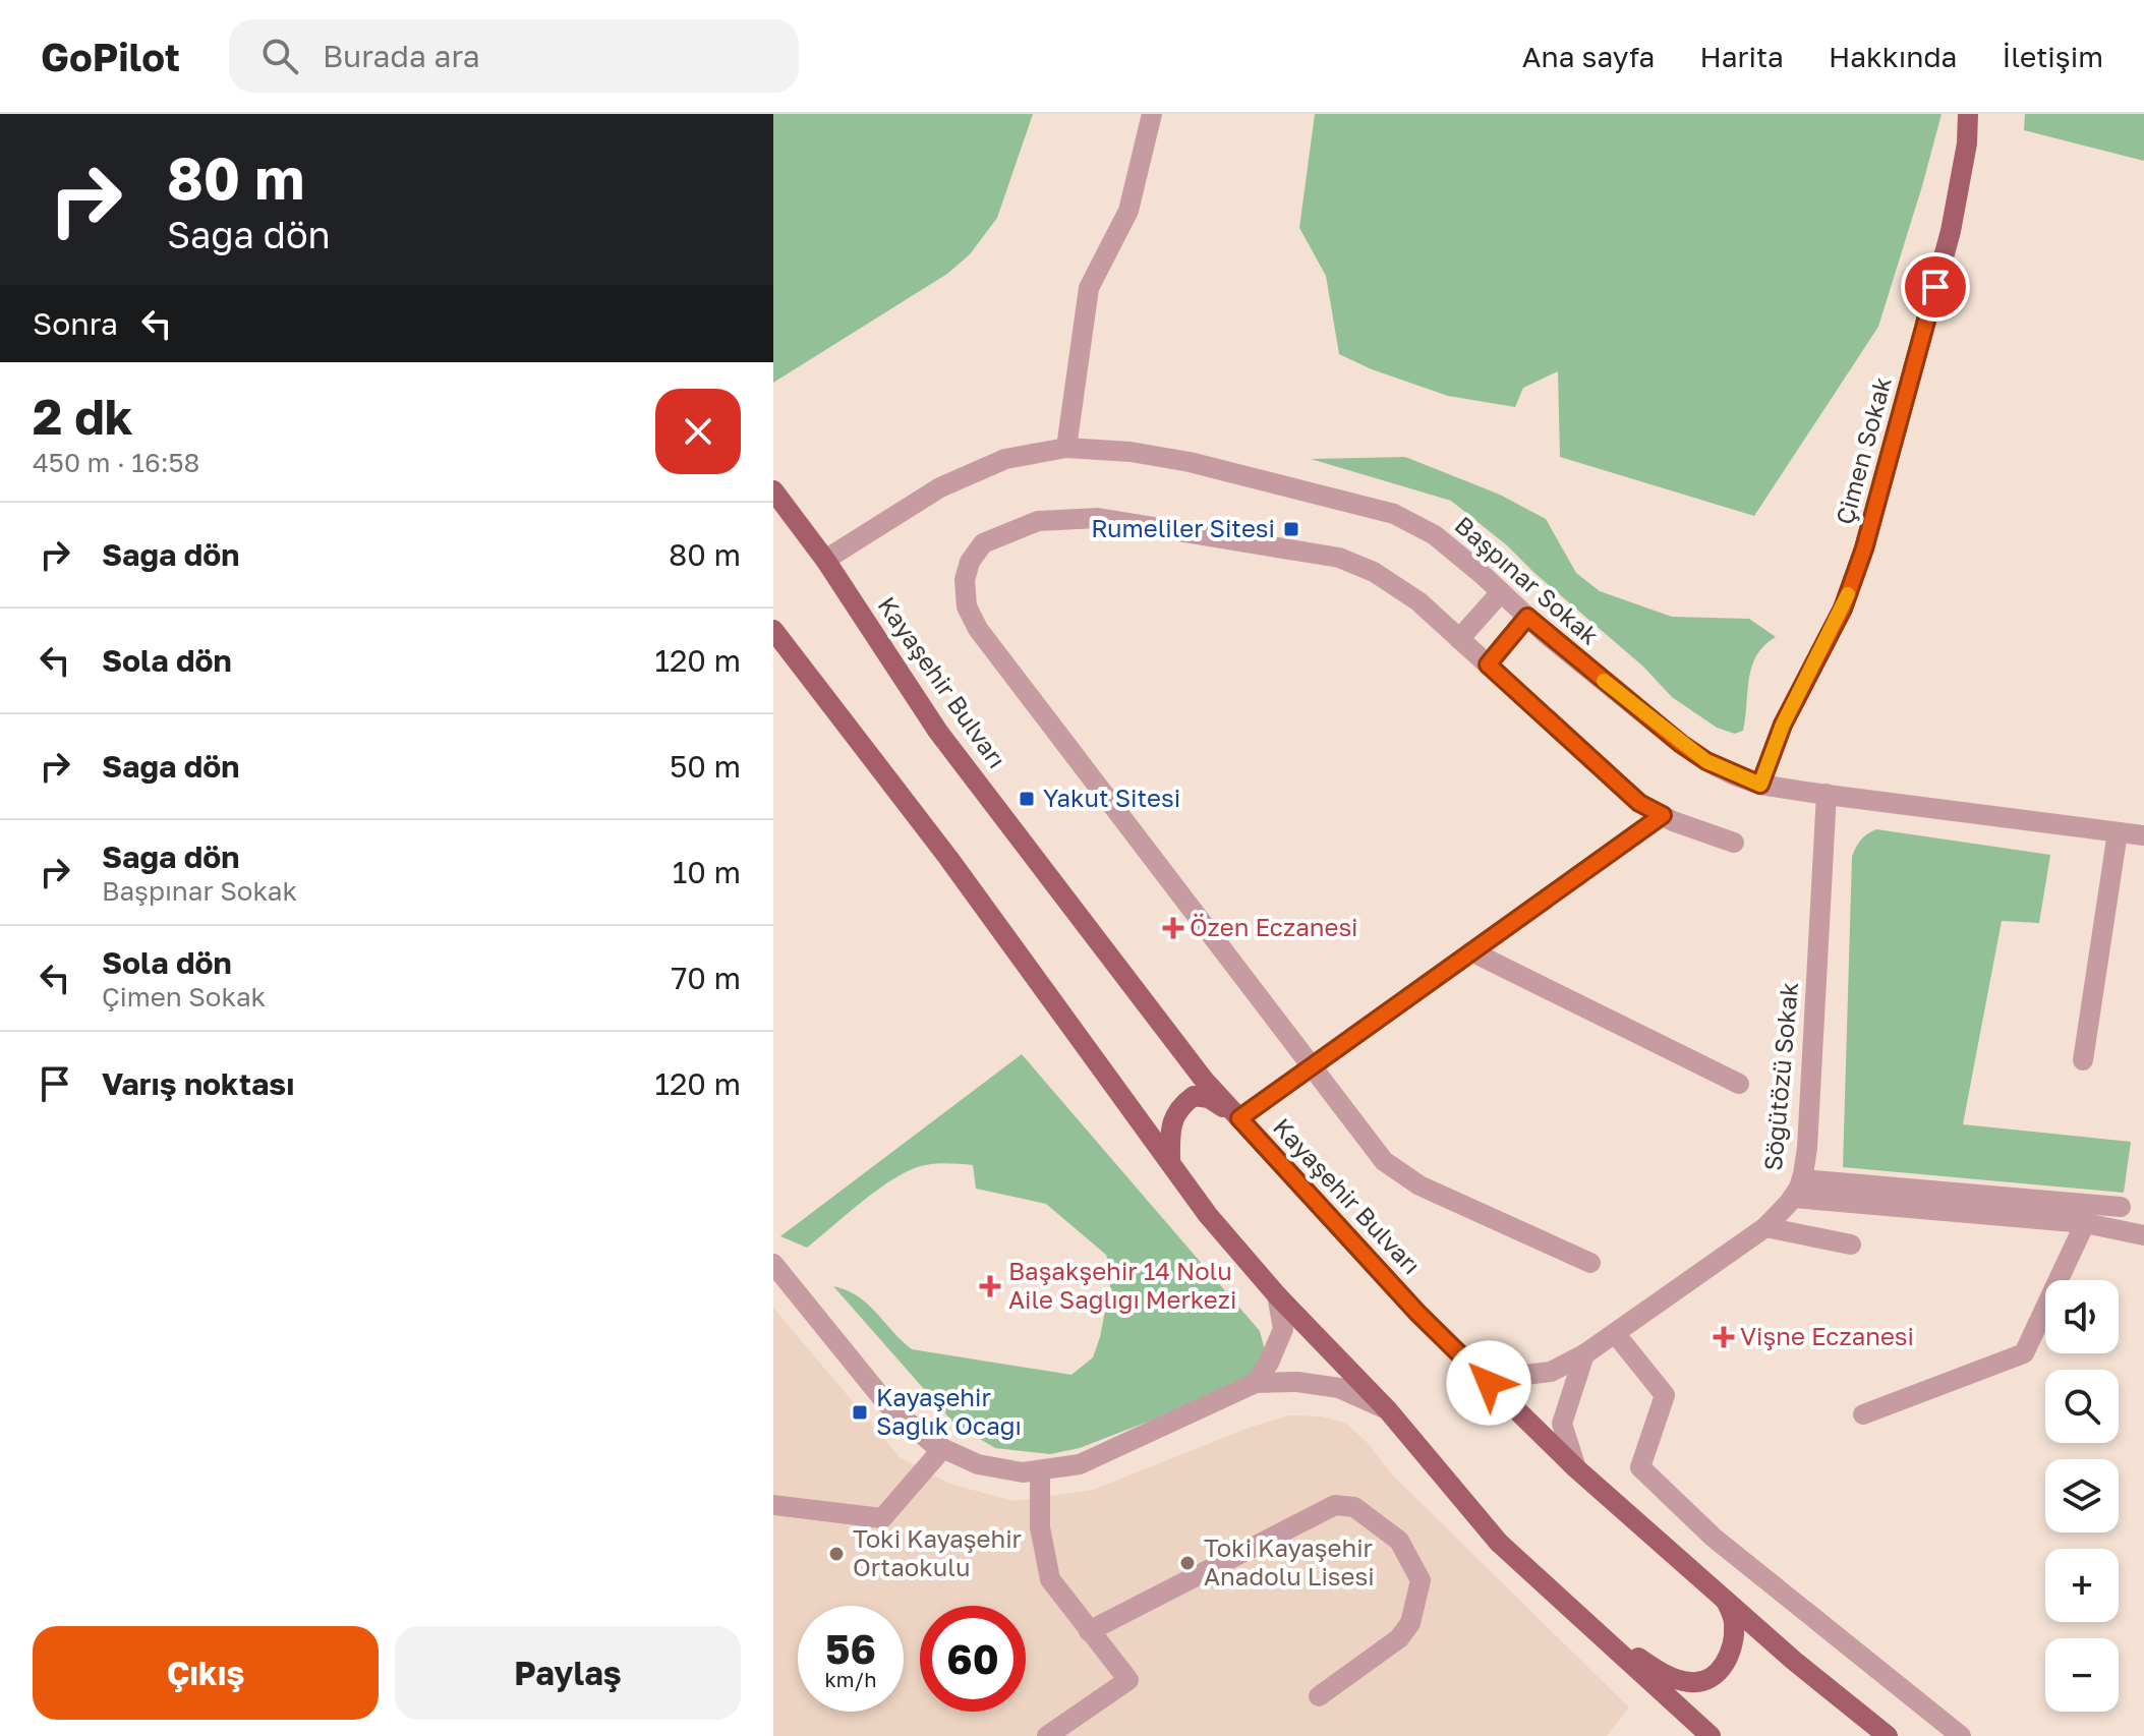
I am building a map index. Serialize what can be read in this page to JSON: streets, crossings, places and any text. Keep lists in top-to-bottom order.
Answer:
{
  "streets": {
    "main road": ["Çimen Sokak", "Kayaşehir Bulvarı"],
    "street": ["Başpınar Sokak", "Söğütözü Sokak"]
  },
  "crossings": [
    ["Çimen Sokak", "Başpınar Sokak"],
    ["Başpınar Sokak", "Kayaşehir Bulvarı"],
    ["Başpınar Sokak", "Söğütözü Sokak"],
    ["Kayaşehir Bulvarı", "Söğütözü Sokak"]
  ],
  "places": {
    "transit": ["Rumeliler Sitesi", "Yakut Sitesi", "Kayaşehir Sağlık Ocağı"],
    "health": ["Özen Eczanesi", "Başakşehir 14 Nolu Aile Sağlığı Merkezi", "Vişne Eczanesi"],
    "other": ["Toki Kayaşehir Ortaokulu", "Toki Kayaşehir Anadolu Lisesi"]
  },
  "page": {
    "header": "GoPilot",
    "search": "Burada ara",
    "nav": [
      "Ana sayfa",
      "Harita",
      "Hakkında",
      "İletişim"
    ],
    "turn": ["80 m", "Sağa dön"],
    "then": "Sonra",
    "heading": ["2 dk", "450 m · 16:58"],
    "list": [
      {
        "name": "Sağa dön",
        "value": "80 m"
      },
      {
        "name": "Sola dön",
        "value": "120 m"
      },
      {
        "name": "Sağa dön",
        "value": "50 m"
      },
      {
        "name": "Sağa dön",
        "note": "Başpınar Sokak",
        "value": "10 m"
      },
      {
        "name": "Sola dön",
        "note": "Çimen Sokak",
        "value": "70 m"
      },
      {
        "name": "Varış noktası",
        "value": "120 m"
      }
    ],
    "map_buttons": ["+", "−"],
    "speed": "56 km/h",
    "limit": "60",
    "buttons": ["Çıkış", "Paylaş"]
  }
}
